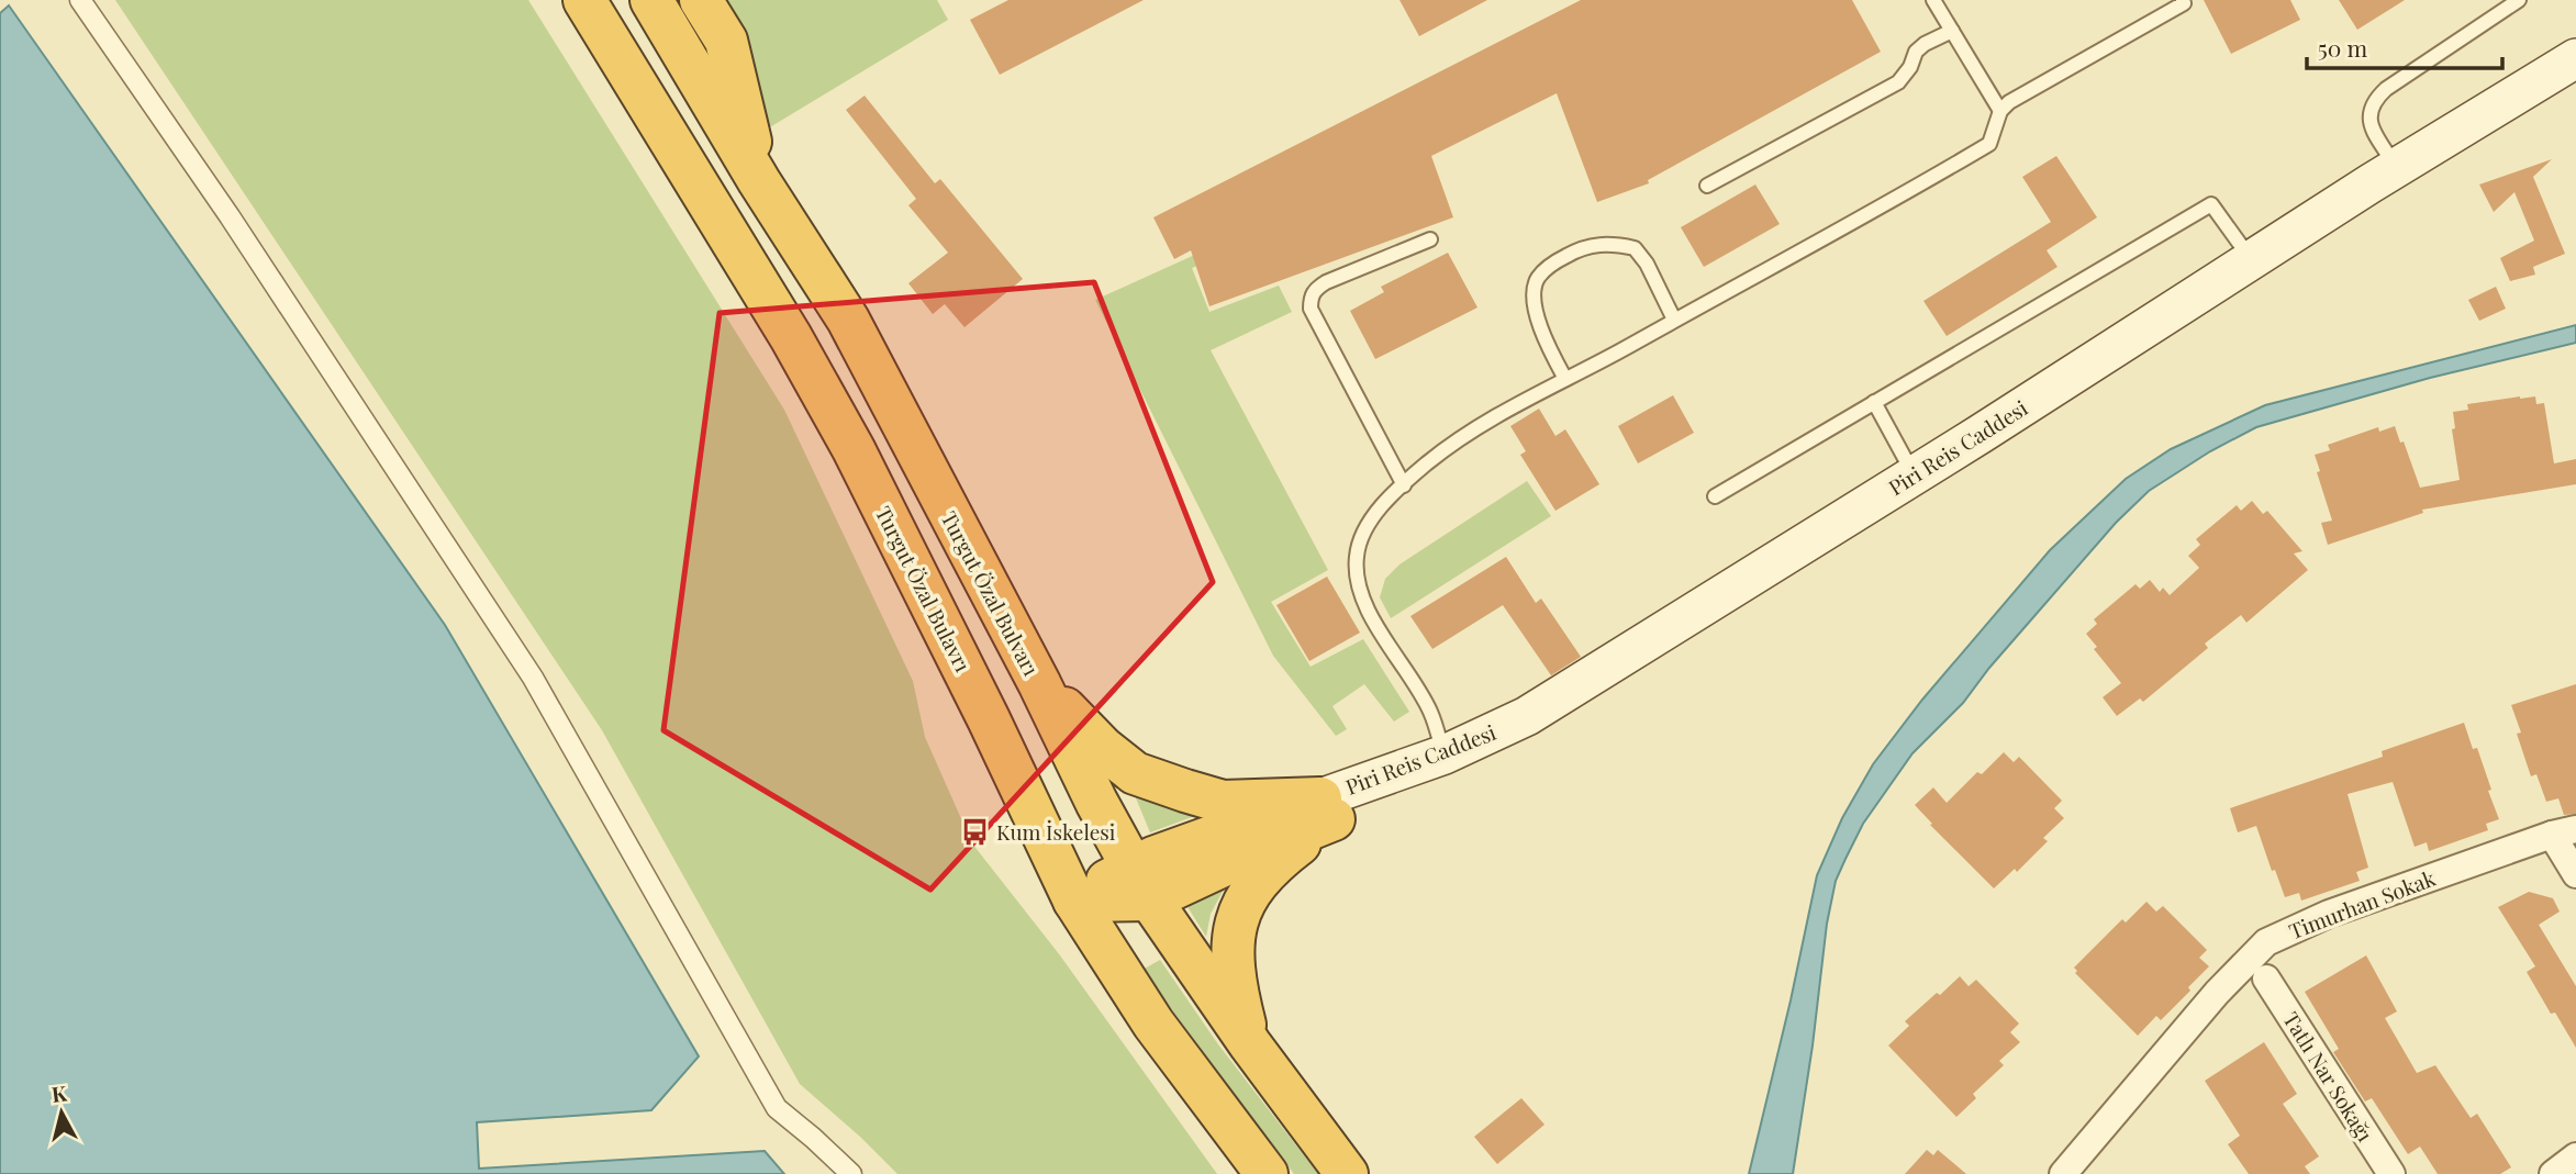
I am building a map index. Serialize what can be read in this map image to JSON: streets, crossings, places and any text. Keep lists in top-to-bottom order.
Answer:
{
  "streets": {
    "highway": ["Turgut Özal Bulavrı", "Turgut Özal Bulvarı"],
    "main road": ["Piri Reis Caddesi"],
    "street": ["Timurhan Sokak", "Tatlı Nar Sokağı"]
  },
  "places": {
    "bus stop": ["Kum İskelesi"]
  },
  "scale_bar": "50 m",
  "north": "top"
}
